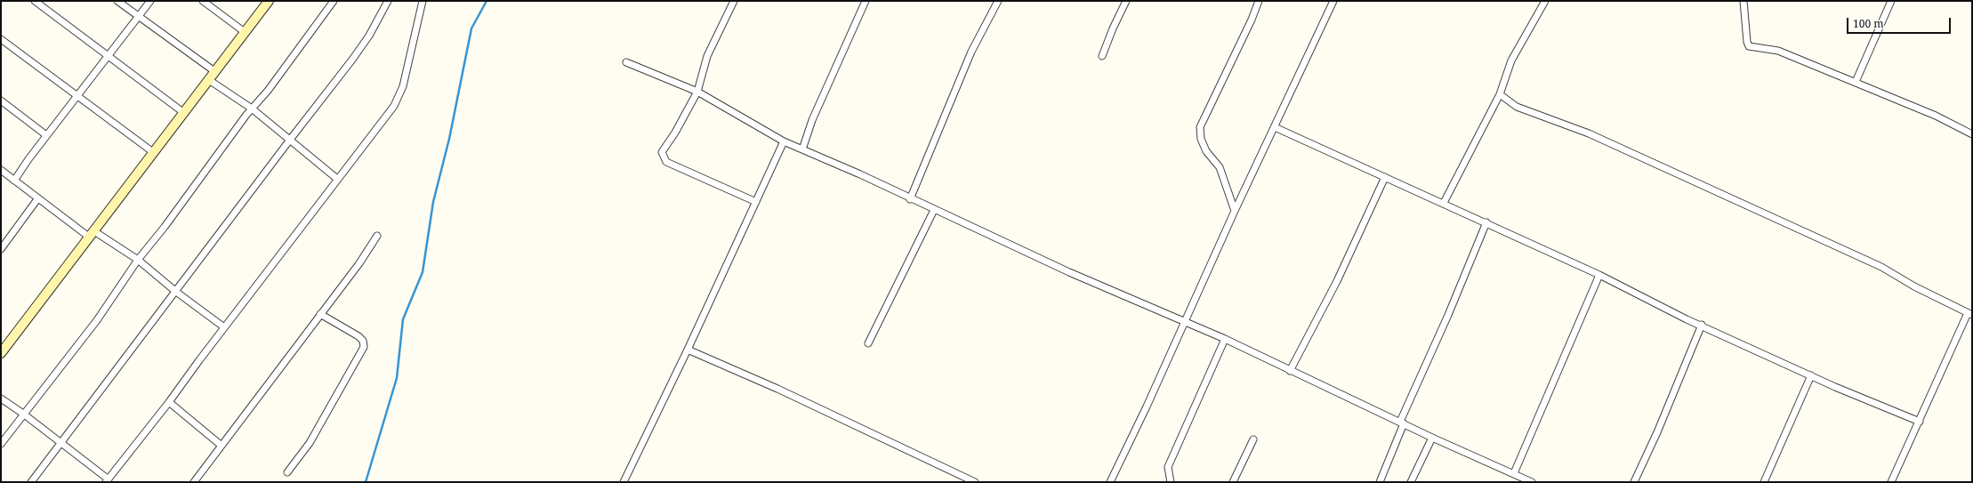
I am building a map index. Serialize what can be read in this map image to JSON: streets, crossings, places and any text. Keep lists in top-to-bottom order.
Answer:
{
  "scale_bar": "100 m"
}
